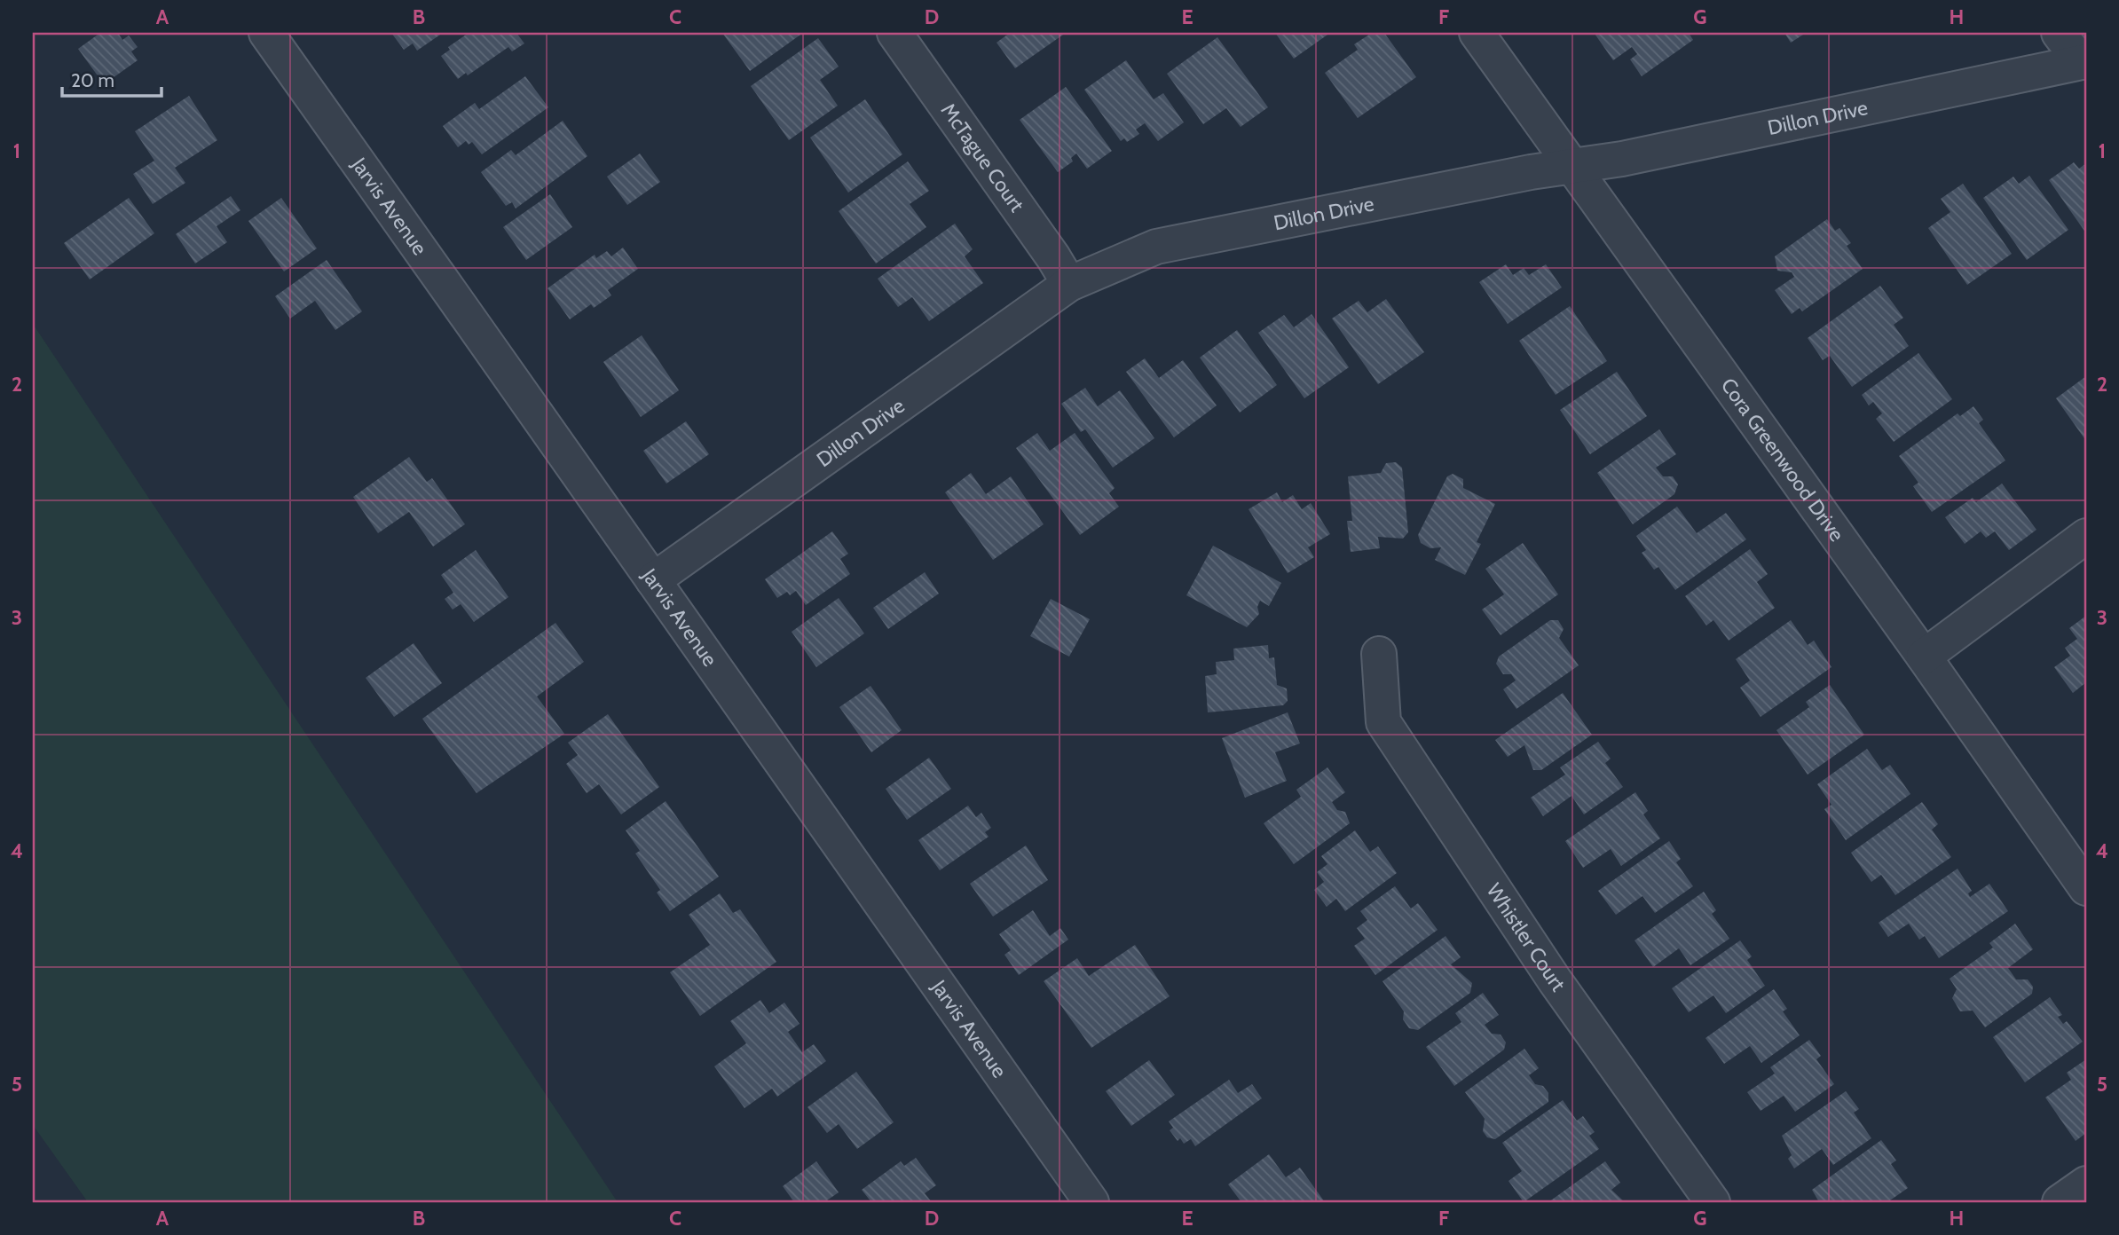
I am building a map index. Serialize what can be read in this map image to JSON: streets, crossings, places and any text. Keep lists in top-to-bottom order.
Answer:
{
  "streets": {
    "street": [
      "Dillon Drive",
      "McTague Court",
      "Jarvis Avenue",
      "Cora Greenwood Drive",
      "Whistler Court"
    ]
  },
  "crossings": [
    ["Dillon Drive", "McTague Court"],
    ["Dillon Drive", "Jarvis Avenue"],
    ["Dillon Drive", "Cora Greenwood Drive"]
  ],
  "scale_bar": "20 m",
  "grid": {
    "columns": [
      "A",
      "B",
      "C",
      "D",
      "E",
      "F",
      "G",
      "H"
    ],
    "rows": [
      "1",
      "2",
      "3",
      "4",
      "5"
    ]
  }
}
